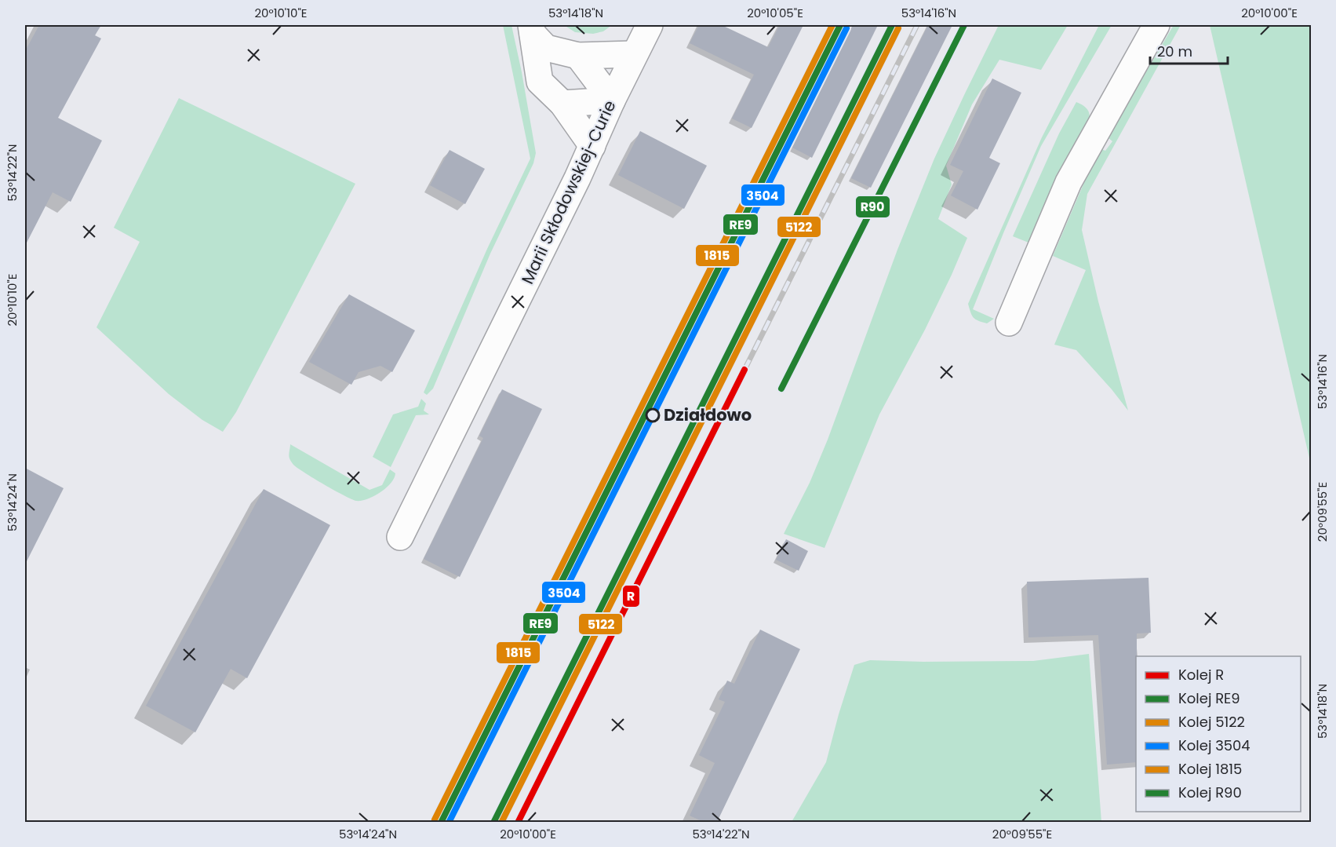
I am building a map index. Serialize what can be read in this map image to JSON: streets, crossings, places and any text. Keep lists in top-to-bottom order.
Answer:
{
  "streets": {
    "street": ["Marii Skłodowskiej-Curie"]
  },
  "places": ["Działdowo"],
  "lines": [
    "rail line RE9",
    "rail line 1815",
    "rail line R90",
    "rail line 5122",
    "rail line 3504",
    "rail line R"
  ],
  "legend": [
    "Kolej R",
    "Kolej RE9",
    "Kolej 5122",
    "Kolej 3504",
    "Kolej 1815",
    "Kolej R90"
  ],
  "scale_bar": "20 m",
  "coordinates": [
    "20°10'10\"E",
    "53°14'18\"N",
    "20°10'05\"E",
    "53°14'16\"N",
    "20°10'00\"E",
    "53°14'22\"N",
    "53°14'24\"N",
    "20°09'55\"E"
  ]
}
